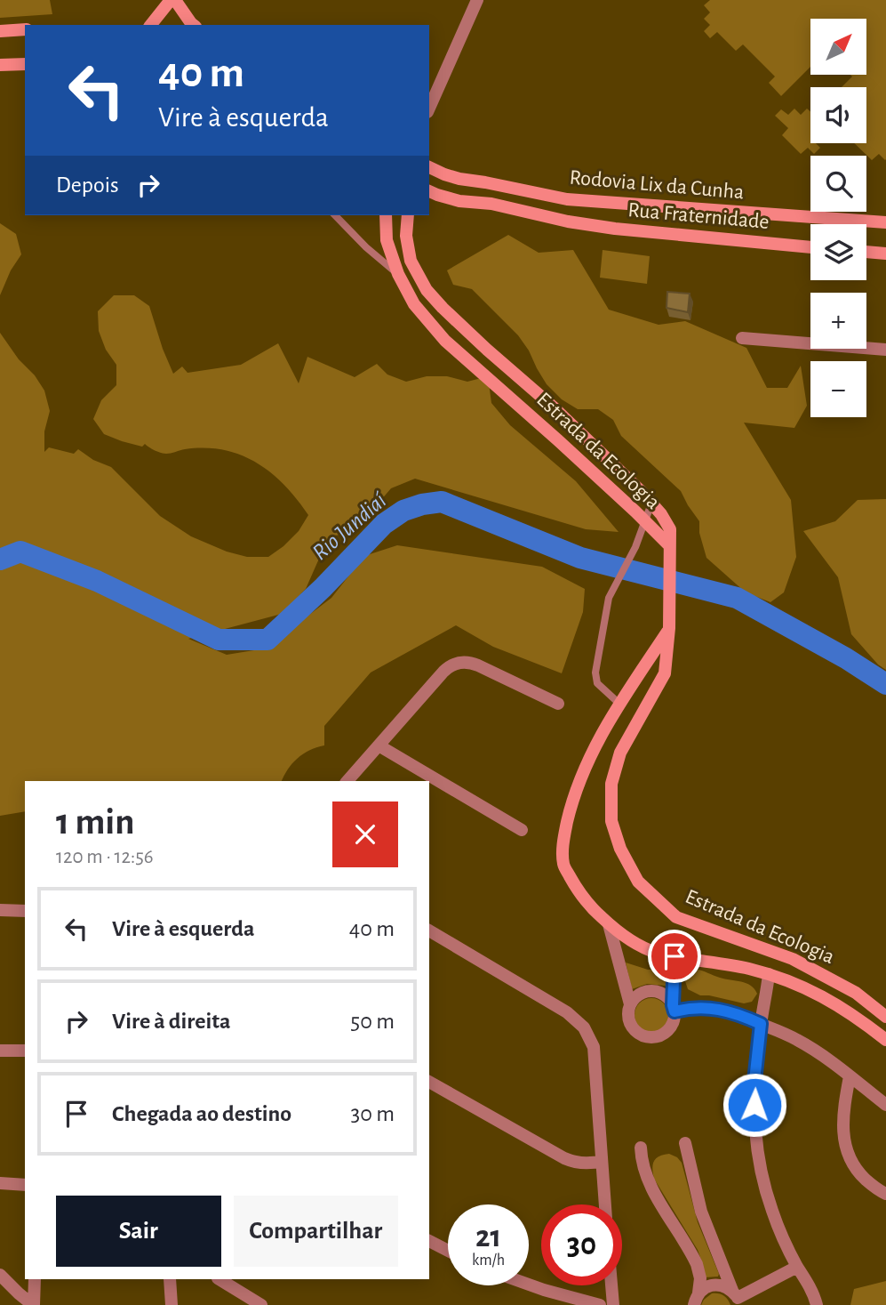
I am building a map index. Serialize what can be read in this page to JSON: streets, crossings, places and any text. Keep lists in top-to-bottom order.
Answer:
{
  "streets": {
    "street": ["Rodovia Lix da Cunha", "Rua Fraternidade", "Estrada da Ecologia"]
  },
  "water": ["Rio Jundiaí"],
  "north": "top right",
  "page": {
    "map_buttons": ["+", "−"],
    "turn": ["40 m", "Vire à esquerda"],
    "then": "Depois",
    "heading": ["1 min", "120 m · 12:56"],
    "list": [
      {
        "name": "Vire à esquerda",
        "value": "40 m"
      },
      {
        "name": "Vire à direita",
        "value": "50 m"
      },
      {
        "name": "Chegada ao destino",
        "value": "30 m"
      }
    ],
    "buttons": ["Sair", "Compartilhar"],
    "speed": "21 km/h",
    "limit": "30"
  }
}
